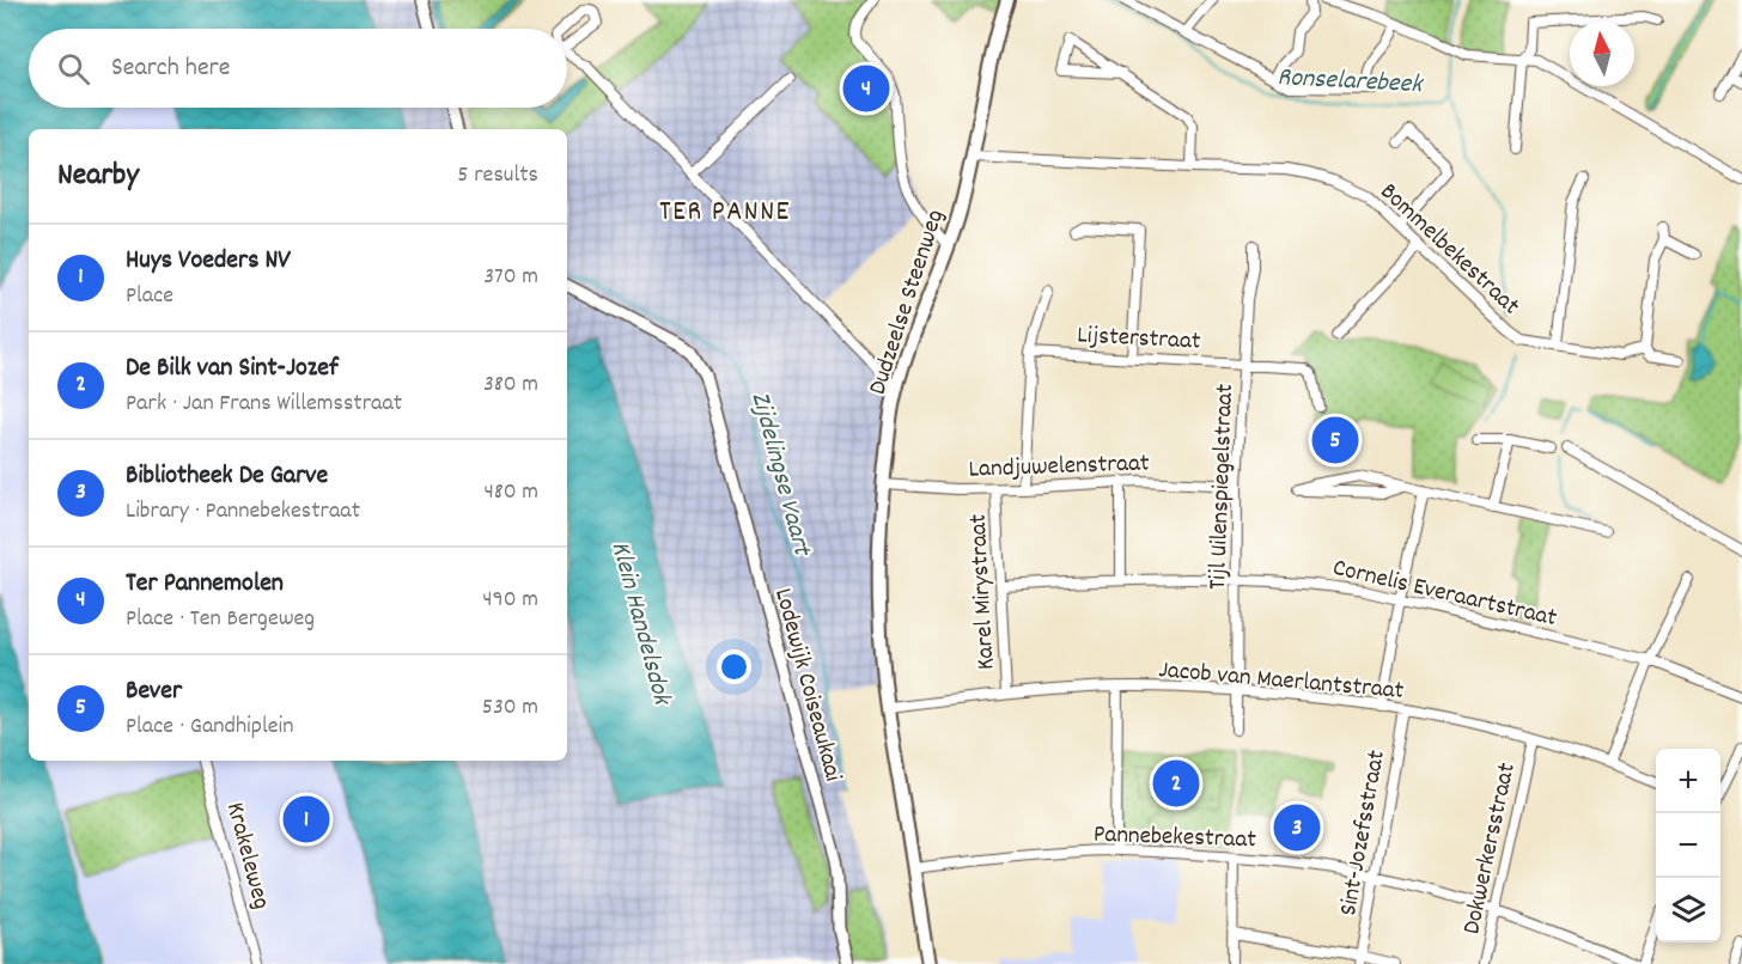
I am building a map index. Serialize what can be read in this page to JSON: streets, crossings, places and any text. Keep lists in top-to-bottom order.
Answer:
{
  "streets": {
    "main road": ["Dudzeelse Steenweg"],
    "street": [
      "Bommelbekestraat",
      "Lijsterstraat",
      "Landjuwelenstraat",
      "Tijl Uilenspiegelstraat",
      "Cornelis Everaartstraat",
      "Karel Mirystraat",
      "Jacob van Maerlantstraat",
      "Lodewijk Coiseaukaai",
      "Sint-Jozefsstraat",
      "Pannebekestraat",
      "Dokwerkersstraat",
      "Krakeleweg"
    ]
  },
  "crossings": [
    ["Bommelbekestraat", "Dudzeelse Steenweg"],
    ["Dudzeelse Steenweg", "Landjuwelenstraat"],
    ["Dudzeelse Steenweg", "Jacob van Maerlantstraat"],
    ["Dudzeelse Steenweg", "Pannebekestraat"],
    ["Lijsterstraat", "Tijl Uilenspiegelstraat"],
    ["Landjuwelenstraat", "Tijl Uilenspiegelstraat"],
    ["Landjuwelenstraat", "Karel Mirystraat"],
    ["Tijl Uilenspiegelstraat", "Cornelis Everaartstraat"],
    ["Tijl Uilenspiegelstraat", "Jacob van Maerlantstraat"],
    ["Cornelis Everaartstraat", "Karel Mirystraat"],
    ["Karel Mirystraat", "Jacob van Maerlantstraat"],
    ["Jacob van Maerlantstraat", "Sint-Jozefsstraat"],
    ["Jacob van Maerlantstraat", "Dokwerkersstraat"],
    ["Sint-Jozefsstraat", "Pannebekestraat"],
    ["Pannebekestraat", "Dokwerkersstraat"]
  ],
  "districts": ["TER PANNE"],
  "water": ["Ronselarebeek", "Zijdelingse Vaart", "Klein Handelsdok"],
  "north": "top",
  "page": {
    "search": "Search here",
    "pins": [
      "4",
      "5",
      "2",
      "1",
      "3"
    ],
    "heading": ["Nearby", "5 results"],
    "list": [
      {
        "mark": "1",
        "name": "Huys Voeders NV",
        "note": "Place",
        "value": "370 m"
      },
      {
        "mark": "2",
        "name": "De Bilk van Sint-Jozef",
        "note": "Park · Jan Frans Willemsstraat",
        "value": "380 m"
      },
      {
        "mark": "3",
        "name": "Bibliotheek De Garve",
        "note": "Library · Pannebekestraat",
        "value": "480 m"
      },
      {
        "mark": "4",
        "name": "Ter Pannemolen",
        "note": "Place · Ten Bergeweg",
        "value": "490 m"
      },
      {
        "mark": "5",
        "name": "Bever",
        "note": "Place · Gandhiplein",
        "value": "530 m"
      }
    ],
    "map_buttons": ["+", "−"]
  }
}
